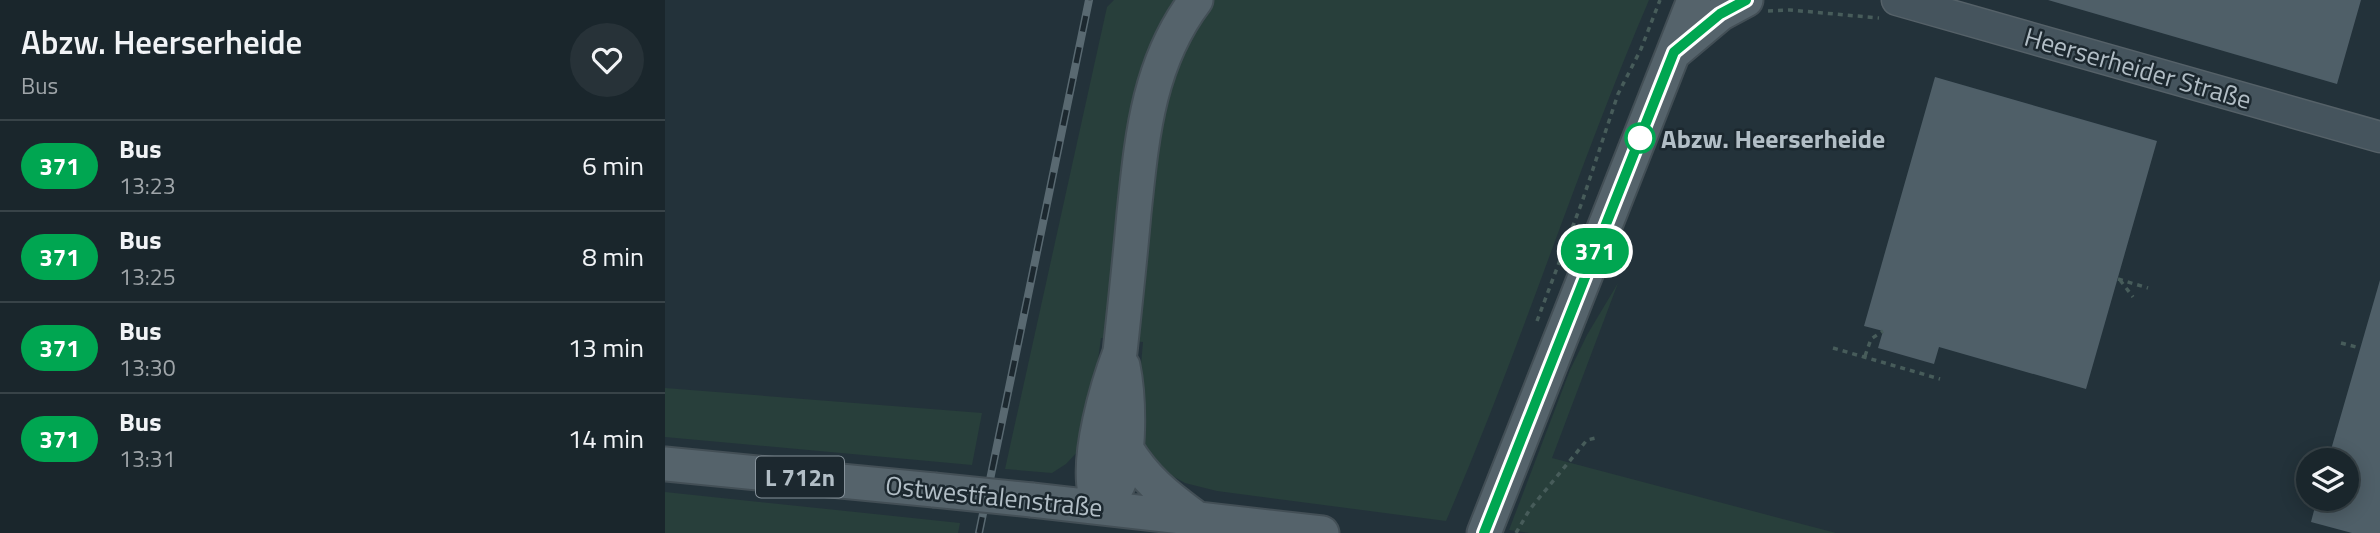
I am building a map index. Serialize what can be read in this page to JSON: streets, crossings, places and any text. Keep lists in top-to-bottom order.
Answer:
{
  "streets": {
    "main road": ["L 712n", "Ostwestfalenstraße"],
    "street": ["Heerserheider Straße"]
  },
  "places": ["Abzw. Heerserheide"],
  "lines": ["bus line 371"],
  "page": {
    "heading": ["Abzw. Heerserheide", "Bus"],
    "on_map": "371",
    "list": [
      {
        "mark": "371",
        "name": "Bus",
        "note": "13:23",
        "value": "6 min"
      },
      {
        "mark": "371",
        "name": "Bus",
        "note": "13:25",
        "value": "8 min"
      },
      {
        "mark": "371",
        "name": "Bus",
        "note": "13:30",
        "value": "13 min"
      },
      {
        "mark": "371",
        "name": "Bus",
        "note": "13:31",
        "value": "14 min"
      }
    ]
  }
}
